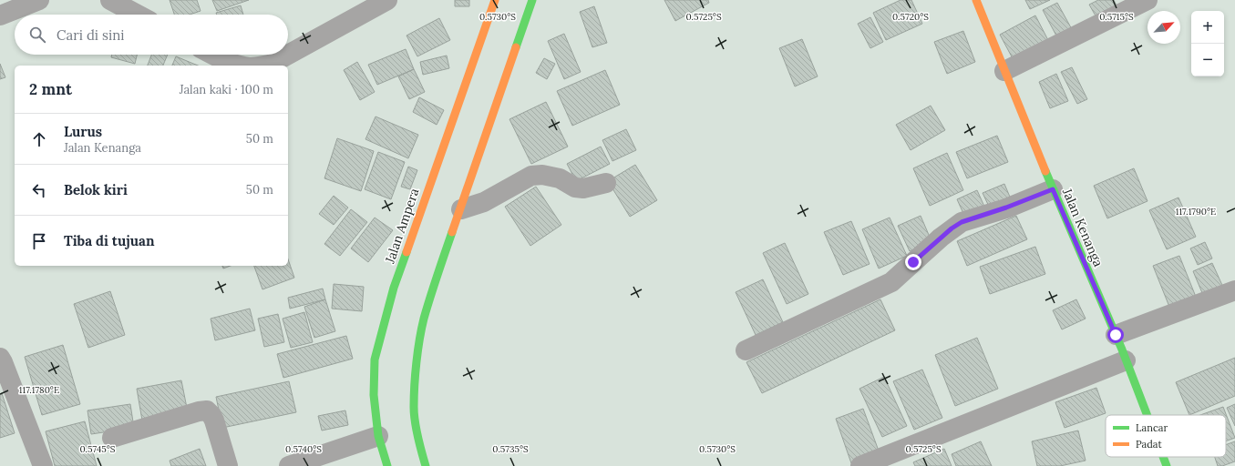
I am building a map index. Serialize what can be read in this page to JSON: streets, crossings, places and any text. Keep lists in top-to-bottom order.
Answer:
{
  "streets": {
    "main road": ["Jalan Ampera", "Jalan Kenanga"]
  },
  "legend": ["Lancar", "Padat"],
  "north": "top right",
  "page": {
    "map_buttons": ["+", "−"],
    "search": "Cari di sini",
    "heading": ["2 mnt", "Jalan kaki · 100 m"],
    "list": [
      ["Lurus", "Jalan Kenanga", "50 m"],
      ["Belok kiri", "50 m"],
      "Tiba di tujuan"
    ]
  },
  "coordinates": [
    "0.5730°S",
    "0.5725°S",
    "0.5715°S",
    "0.5720°S",
    "117.1790°E",
    "117.1780°E",
    "0.5745°S",
    "0.5740°S",
    "0.5735°S"
  ]
}
